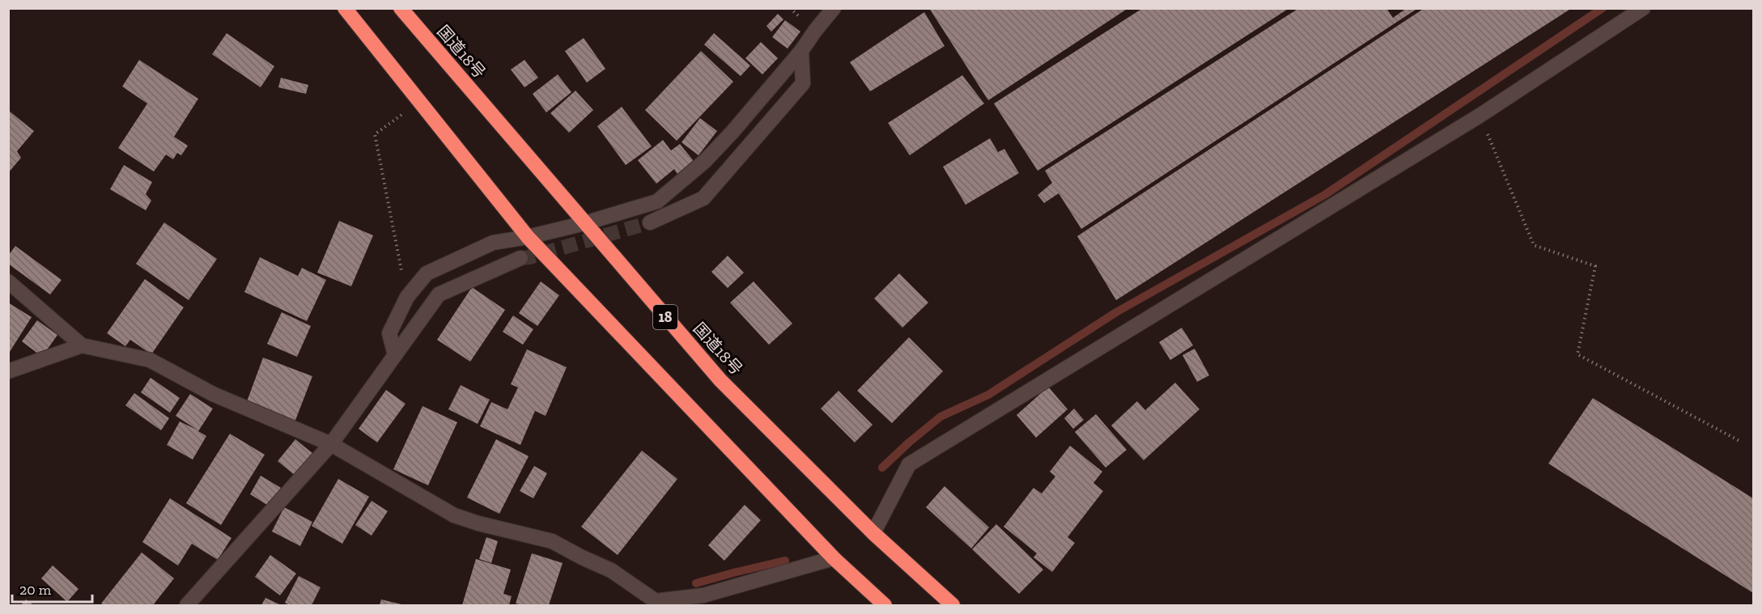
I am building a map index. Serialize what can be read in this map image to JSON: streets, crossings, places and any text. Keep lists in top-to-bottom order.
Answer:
{
  "streets": {
    "highway": ["国道18号", "18"]
  },
  "scale_bar": "20 m"
}
